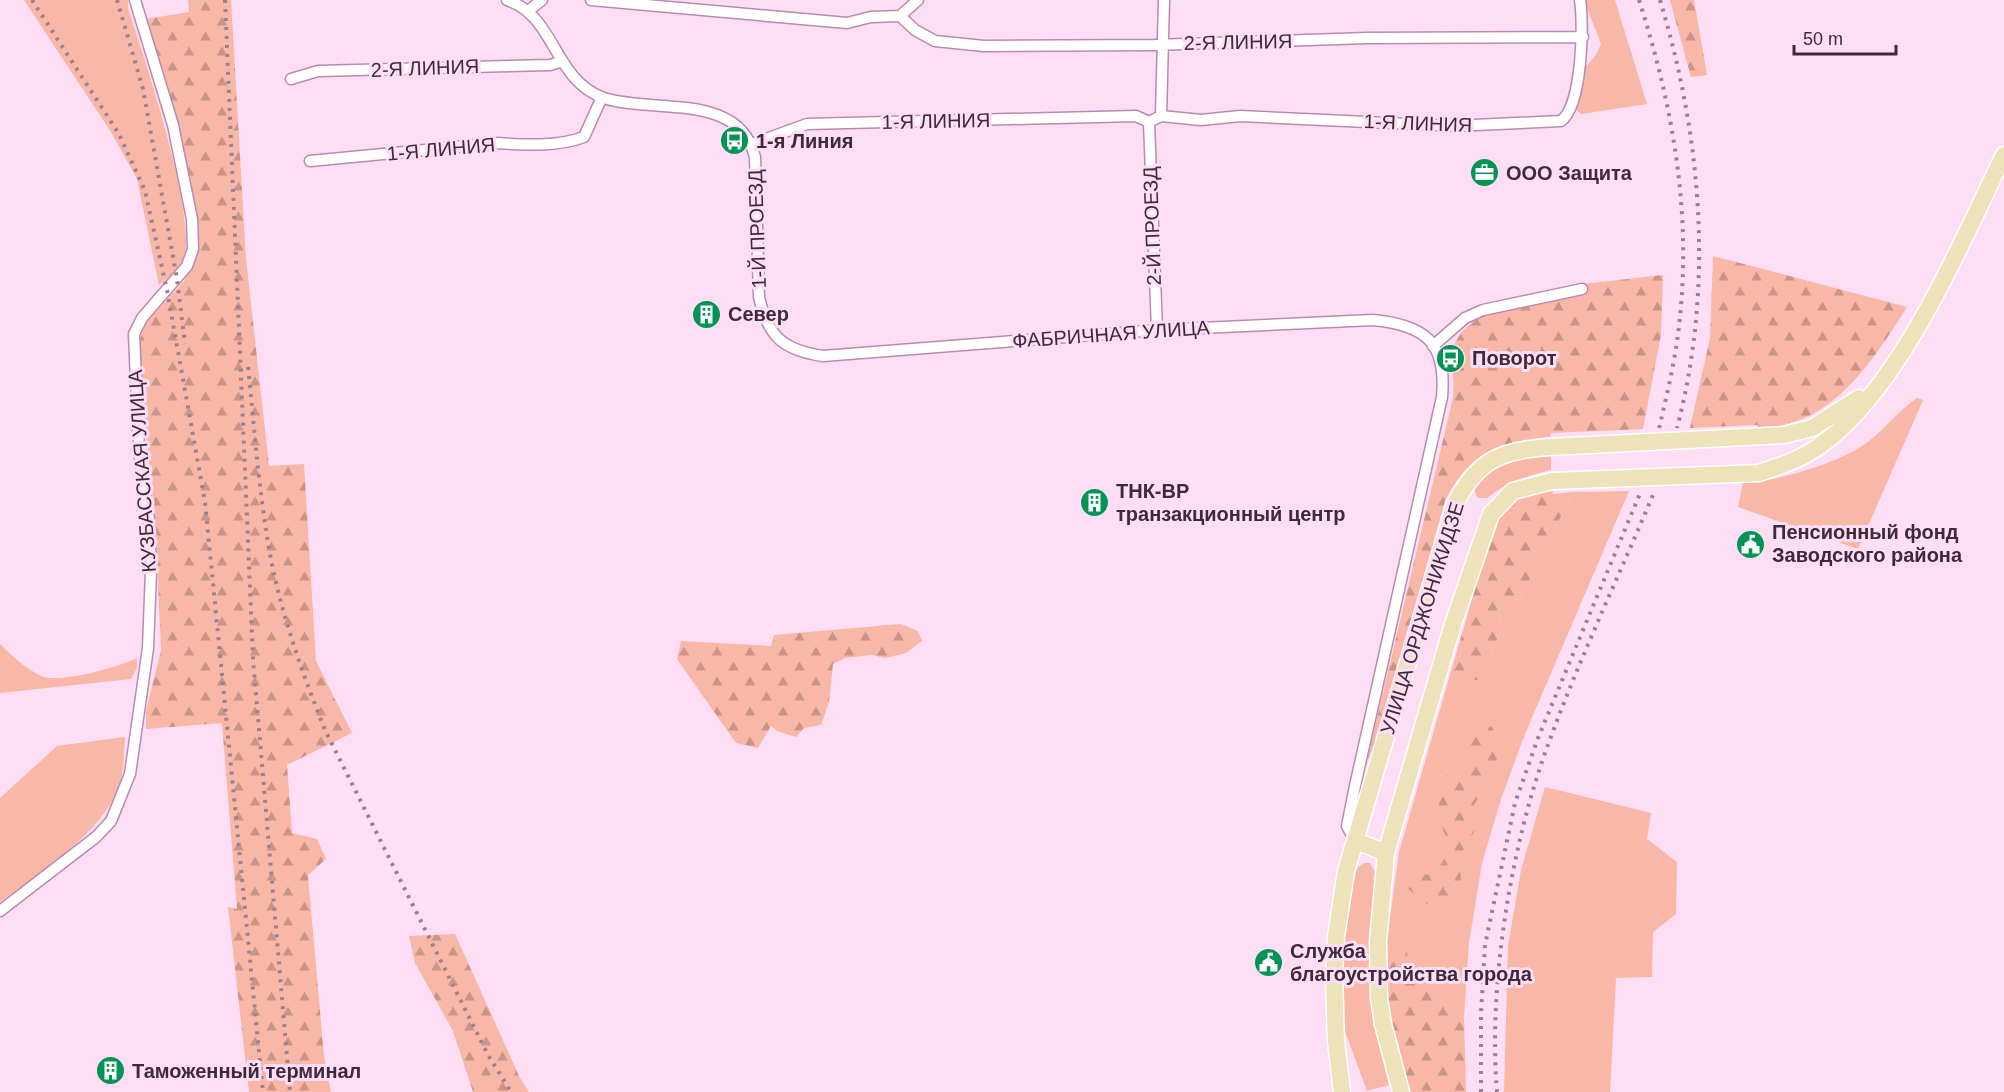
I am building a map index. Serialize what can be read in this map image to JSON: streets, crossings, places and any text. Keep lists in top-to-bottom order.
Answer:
{
  "streets": {
    "main road": ["УЛИЦА ОРДЖОНИКИДЗЕ"],
    "street": [
      "2-Я ЛИНИЯ",
      "1-Я ЛИНИЯ",
      "2-Й ПРОЕЗД",
      "1-Й ПРОЕЗД",
      "ФАБРИЧНАЯ УЛИЦА",
      "КУЗБАССКАЯ УЛИЦА"
    ]
  },
  "crossings": [
    ["2-Я ЛИНИЯ", "1-Я ЛИНИЯ"],
    ["1-Я ЛИНИЯ", "2-Й ПРОЕЗД"],
    ["1-Я ЛИНИЯ", "1-Й ПРОЕЗД"],
    ["2-Й ПРОЕЗД", "ФАБРИЧНАЯ УЛИЦА"],
    ["1-Й ПРОЕЗД", "ФАБРИЧНАЯ УЛИЦА"],
    ["ФАБРИЧНАЯ УЛИЦА", "УЛИЦА ОРДЖОНИКИДЗЕ"]
  ],
  "places": {
    "bus stop": ["1-я Линия", "Поворот"],
    "office": ["ООО Защита"],
    "building": ["Север", "ТНК-BP транзакционный центр", "Таможенный терминал"],
    "public building": ["Пенсионный фонд Заводского района", "Служба благоустройства города"]
  },
  "scale_bar": "50 m"
}
